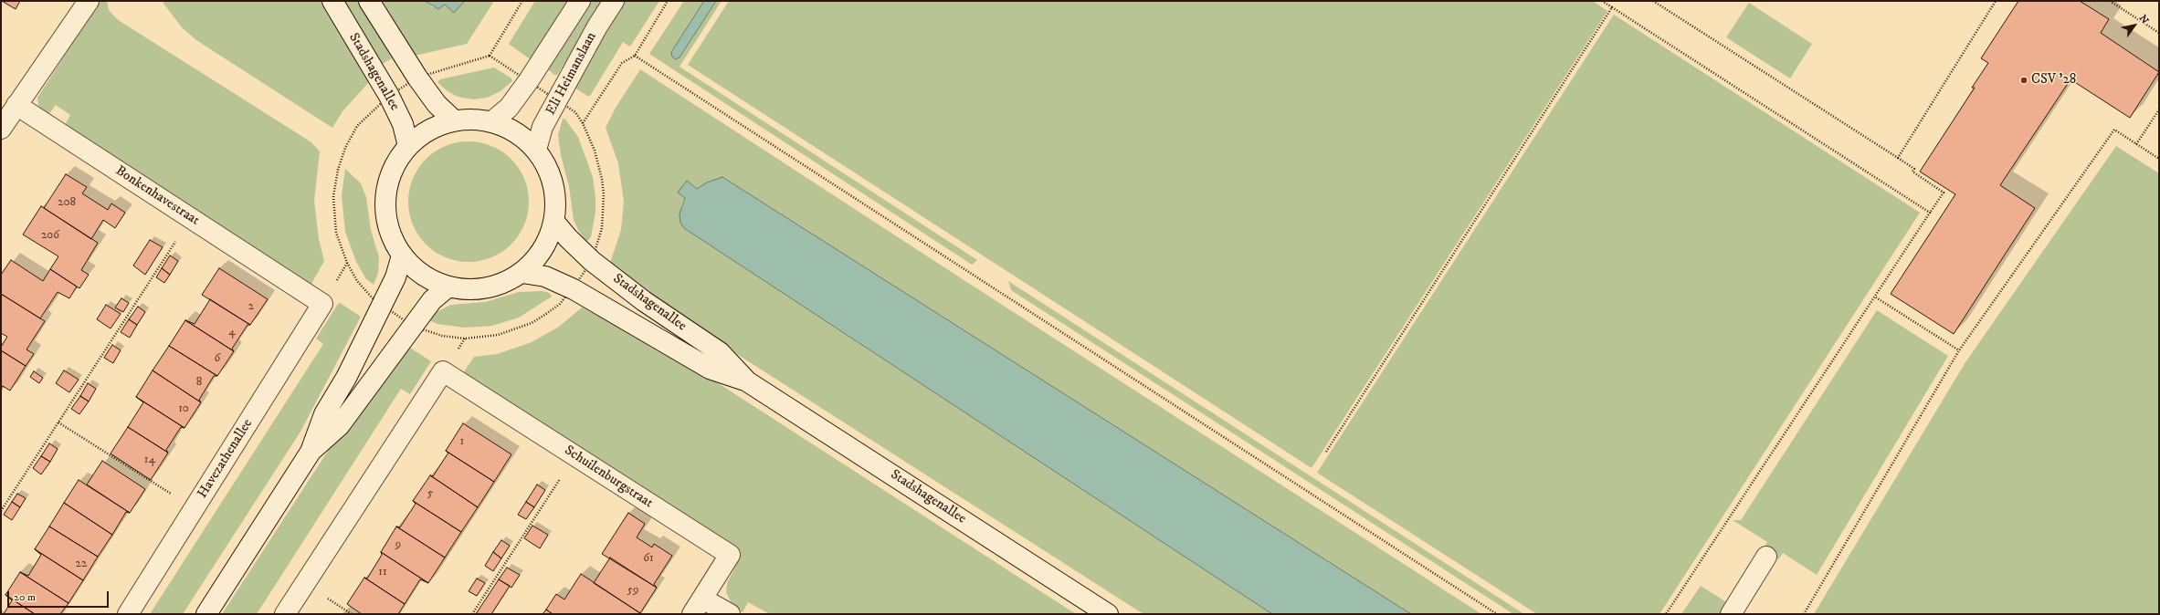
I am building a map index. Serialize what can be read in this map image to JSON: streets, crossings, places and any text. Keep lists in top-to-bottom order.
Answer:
{
  "streets": {
    "main road": [
      "Stadshagenallee",
      "Eli Heimanslaan",
      "Bonkenhavestraat",
      "Havezathenallee",
      "Schuilenburgstraat"
    ]
  },
  "crossings": [
    ["Bonkenhavestraat", "Havezathenallee"]
  ],
  "places": ["CSV '28"],
  "house_numbers": [
    "208",
    "206",
    "2",
    "4",
    "6",
    "8",
    "10",
    "1",
    "14",
    "5",
    "9",
    "61",
    "22",
    "11",
    "59"
  ],
  "scale_bar": "20 m",
  "north": "top right"
}
